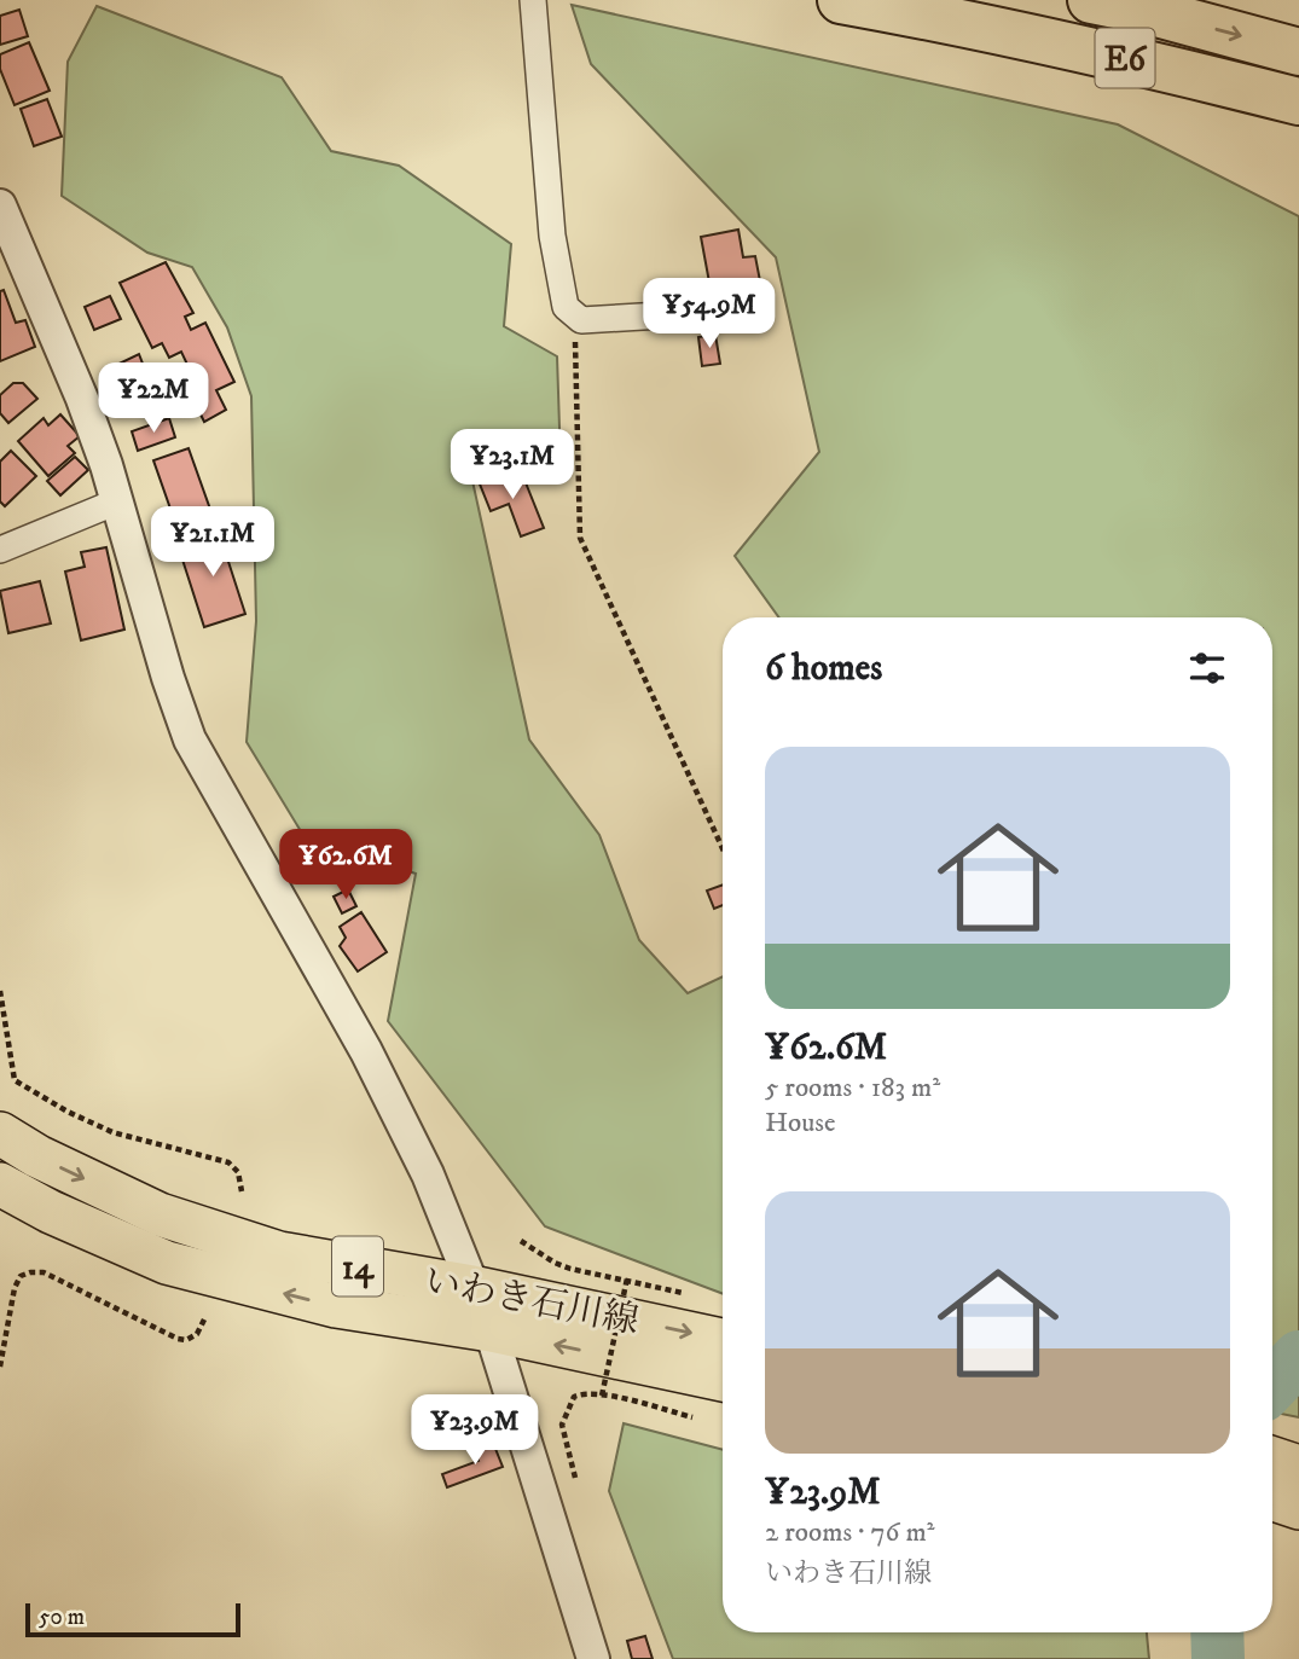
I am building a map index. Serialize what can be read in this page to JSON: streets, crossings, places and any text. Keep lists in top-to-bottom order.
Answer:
{
  "streets": {
    "highway": ["E6"],
    "main road": ["14", "いわき石川線"]
  },
  "scale_bar": "50 m",
  "page": {
    "price": [
      "¥54.9M",
      "¥22M",
      "¥23.1M",
      "¥21.1M",
      "¥62.6M",
      "¥23.9M"
    ],
    "heading": "6 homes",
    "list": [
      {
        "name": "¥62.6M",
        "note": "5 rooms · 183 m² · House"
      },
      {
        "name": "¥23.9M",
        "note": "2 rooms · 76 m² · いわき石川線"
      }
    ],
    "scale": "50 m"
  }
}
